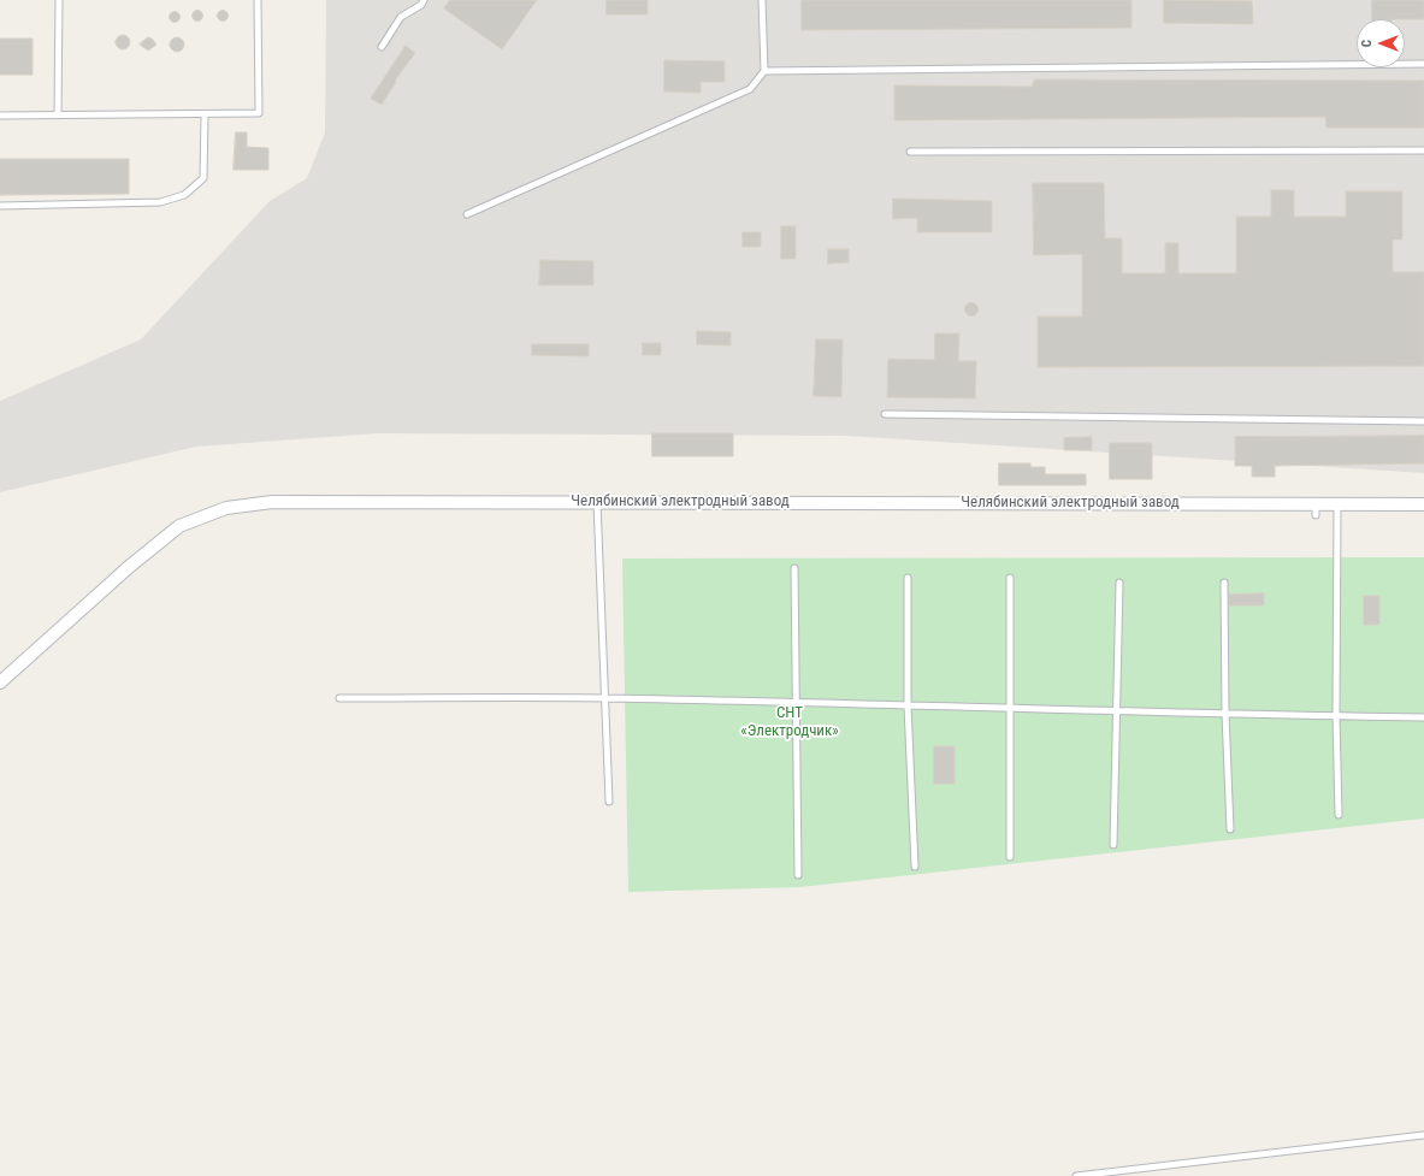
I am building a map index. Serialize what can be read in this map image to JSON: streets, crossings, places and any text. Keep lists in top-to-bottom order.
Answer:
{
  "streets": {
    "street": ["Челябинский электродный завод"]
  },
  "parks": ["СНТ «Электродчик»"],
  "north": "left"
}
